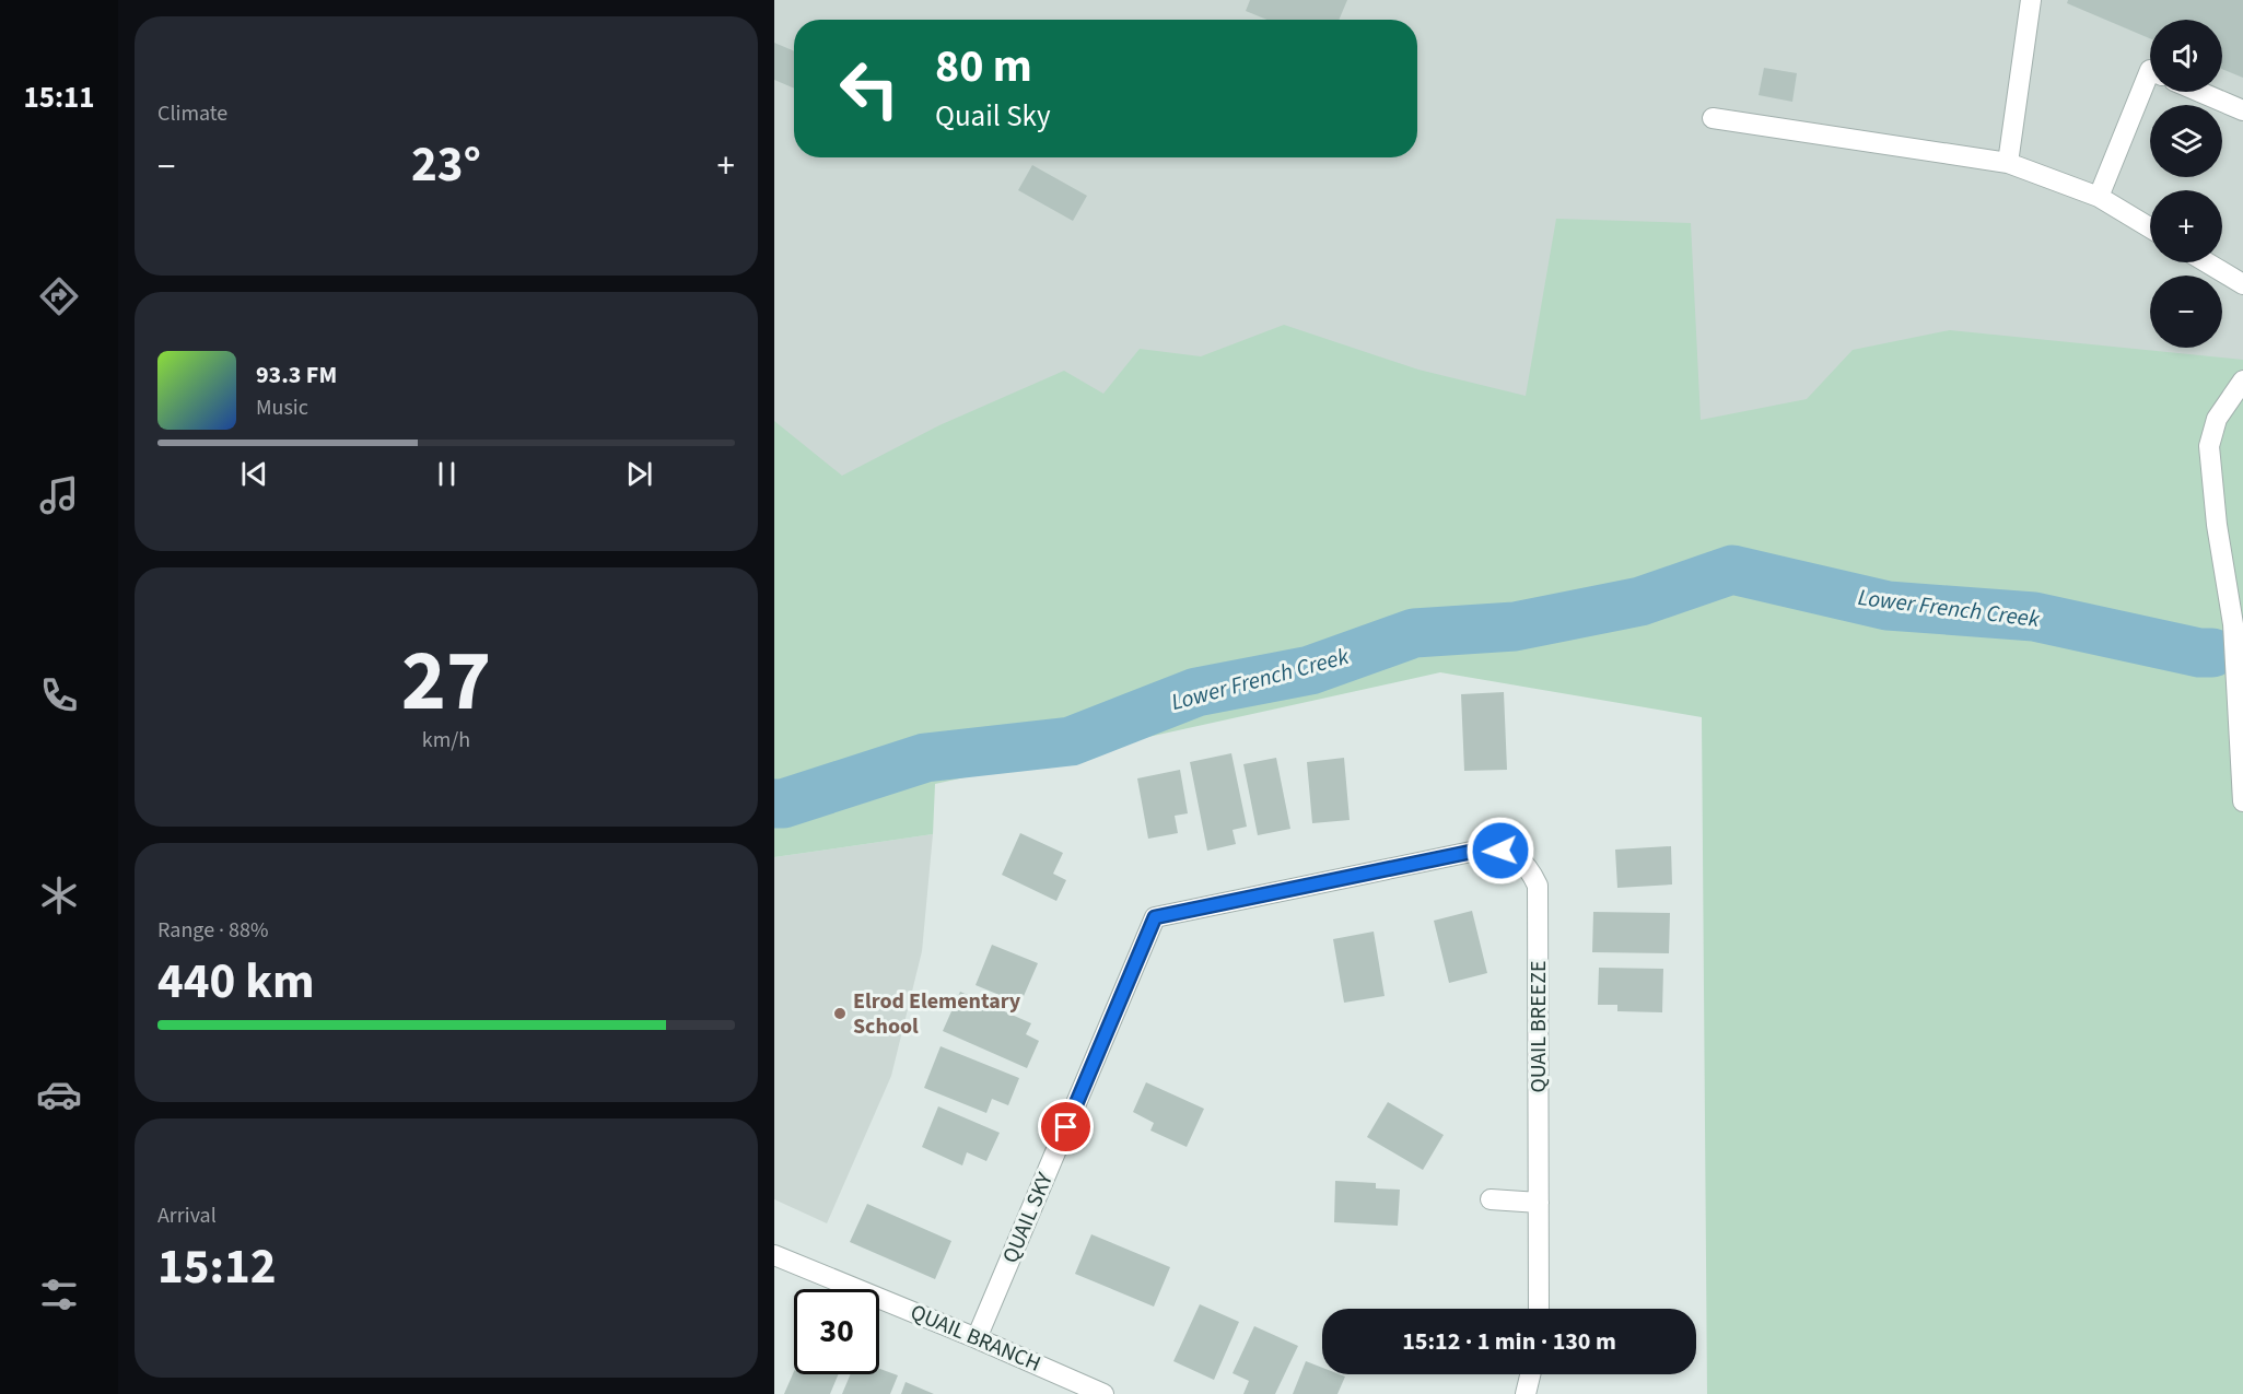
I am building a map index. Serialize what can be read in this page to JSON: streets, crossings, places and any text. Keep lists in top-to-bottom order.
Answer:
{
  "streets": {
    "street": ["QUAIL BREEZE", "QUAIL SKY", "QUAIL BRANCH"]
  },
  "crossings": [
    ["QUAIL BREEZE", "QUAIL SKY"],
    ["QUAIL SKY", "QUAIL BRANCH"]
  ],
  "water": ["Lower French Creek"],
  "places": ["Elrod Elementary School"],
  "page": {
    "tabs": "15:11",
    "tile": [
      "Climate",
      ["27", "km/h"],
      ["Range · 88%", "440 km"],
      ["Arrival", "15:12"]
    ],
    "map_buttons": ["+", "−"],
    "turn": ["80 m", "Quail Sky"],
    "heat": ["−", "23°", "+"],
    "song": ["93.3 FM", "Music"],
    "limit": "30",
    "trip": "15:12 · 1 min · 130 m"
  }
}
